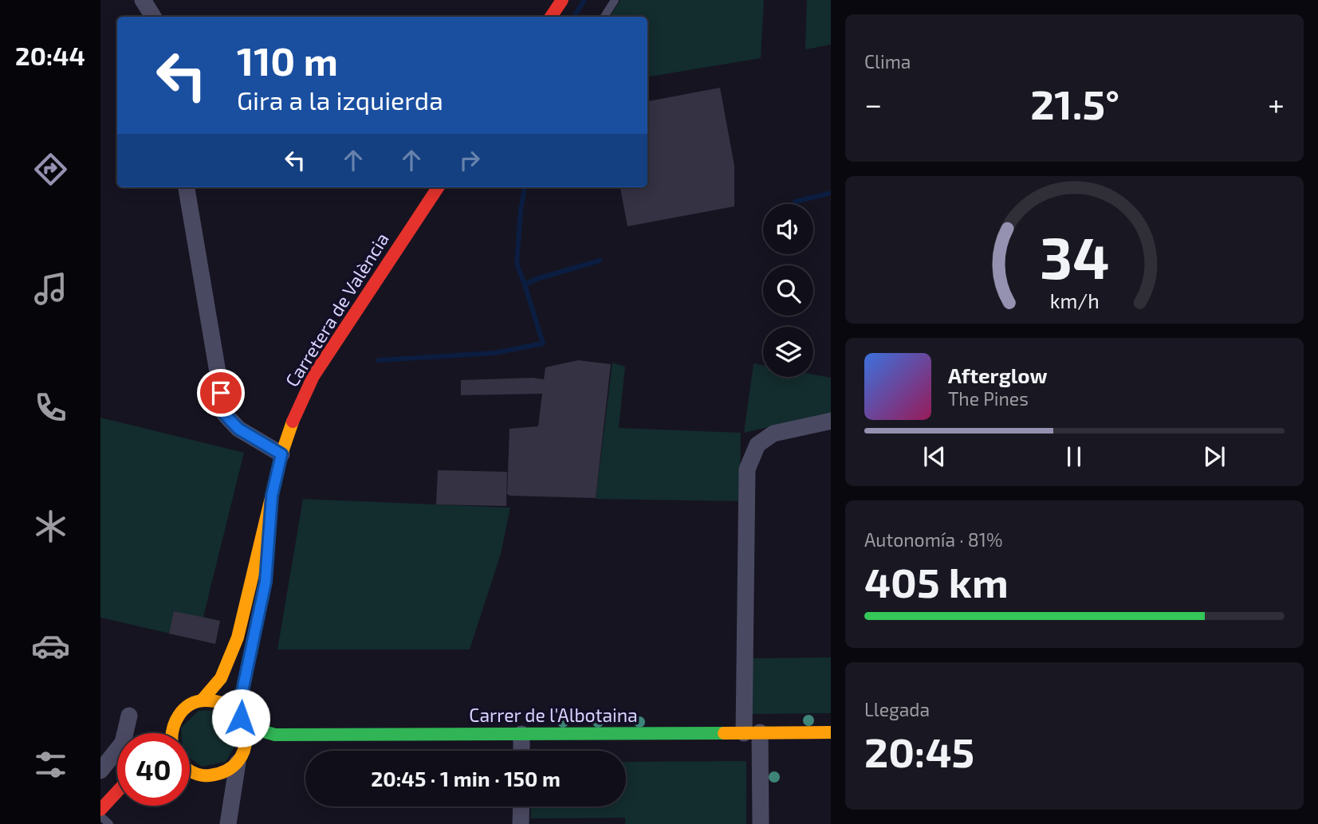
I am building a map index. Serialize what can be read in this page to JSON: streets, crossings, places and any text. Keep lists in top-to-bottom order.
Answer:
{
  "streets": {
    "street": ["Carretera de València", "Carrer de l'Albotaina"]
  },
  "crossings": [
    ["Carretera de València", "Carrer de l'Albotaina"]
  ],
  "page": {
    "tabs": "20:44",
    "tile": [
      "Clima",
      ["Autonomía · 81%", "405 km"],
      ["Llegada", "20:45"]
    ],
    "turn": ["110 m", "Gira a la izquierda"],
    "heat": ["−", "21.5°", "+"],
    "song": ["Afterglow", "The Pines"],
    "limit": "40",
    "trip": "20:45 · 1 min · 150 m",
    "gauge": ["34", "km/h"]
  }
}
